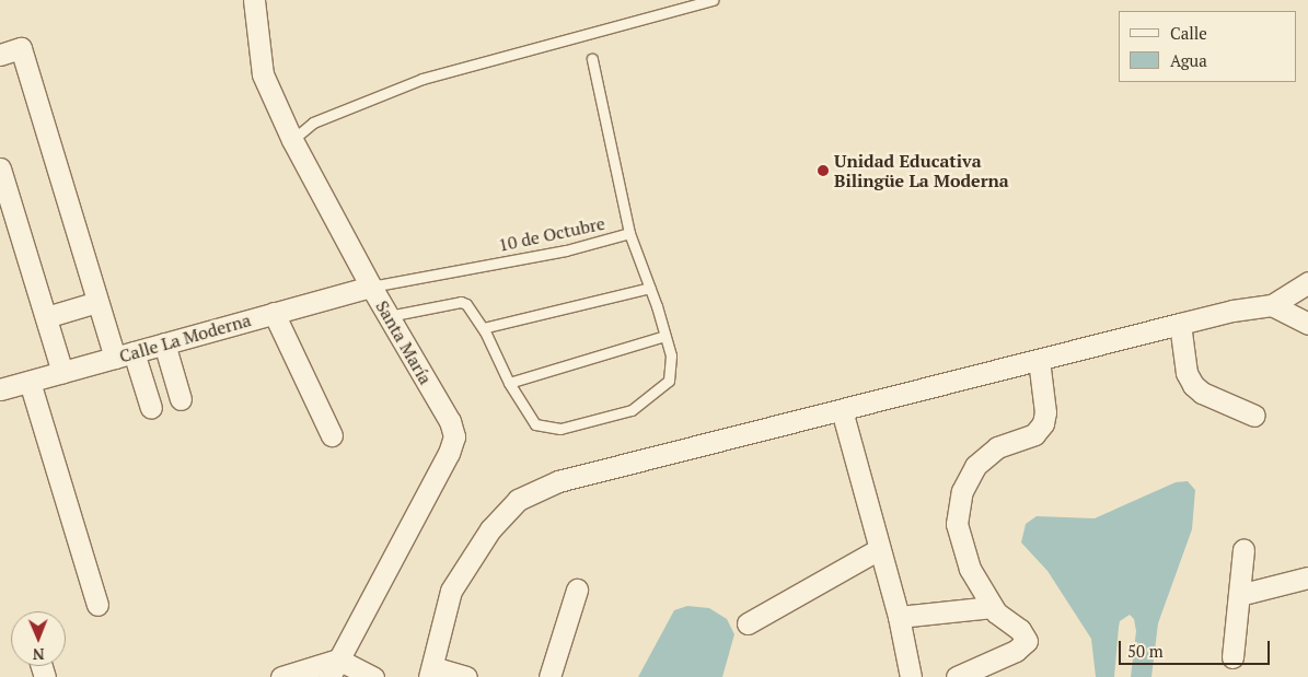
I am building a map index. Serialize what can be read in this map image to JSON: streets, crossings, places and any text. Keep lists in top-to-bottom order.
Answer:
{
  "streets": {
    "street": ["Calle La Moderna", "Santa María"],
    "lane": ["10 de Octubre"]
  },
  "crossings": [
    ["10 de Octubre", "Calle La Moderna"],
    ["10 de Octubre", "Santa María"],
    ["Calle La Moderna", "Santa María"]
  ],
  "places": ["Unidad Educativa Bilingüe La Moderna"],
  "legend": ["Calle", "Agua"],
  "scale_bar": "50 m",
  "north": "bottom"
}
